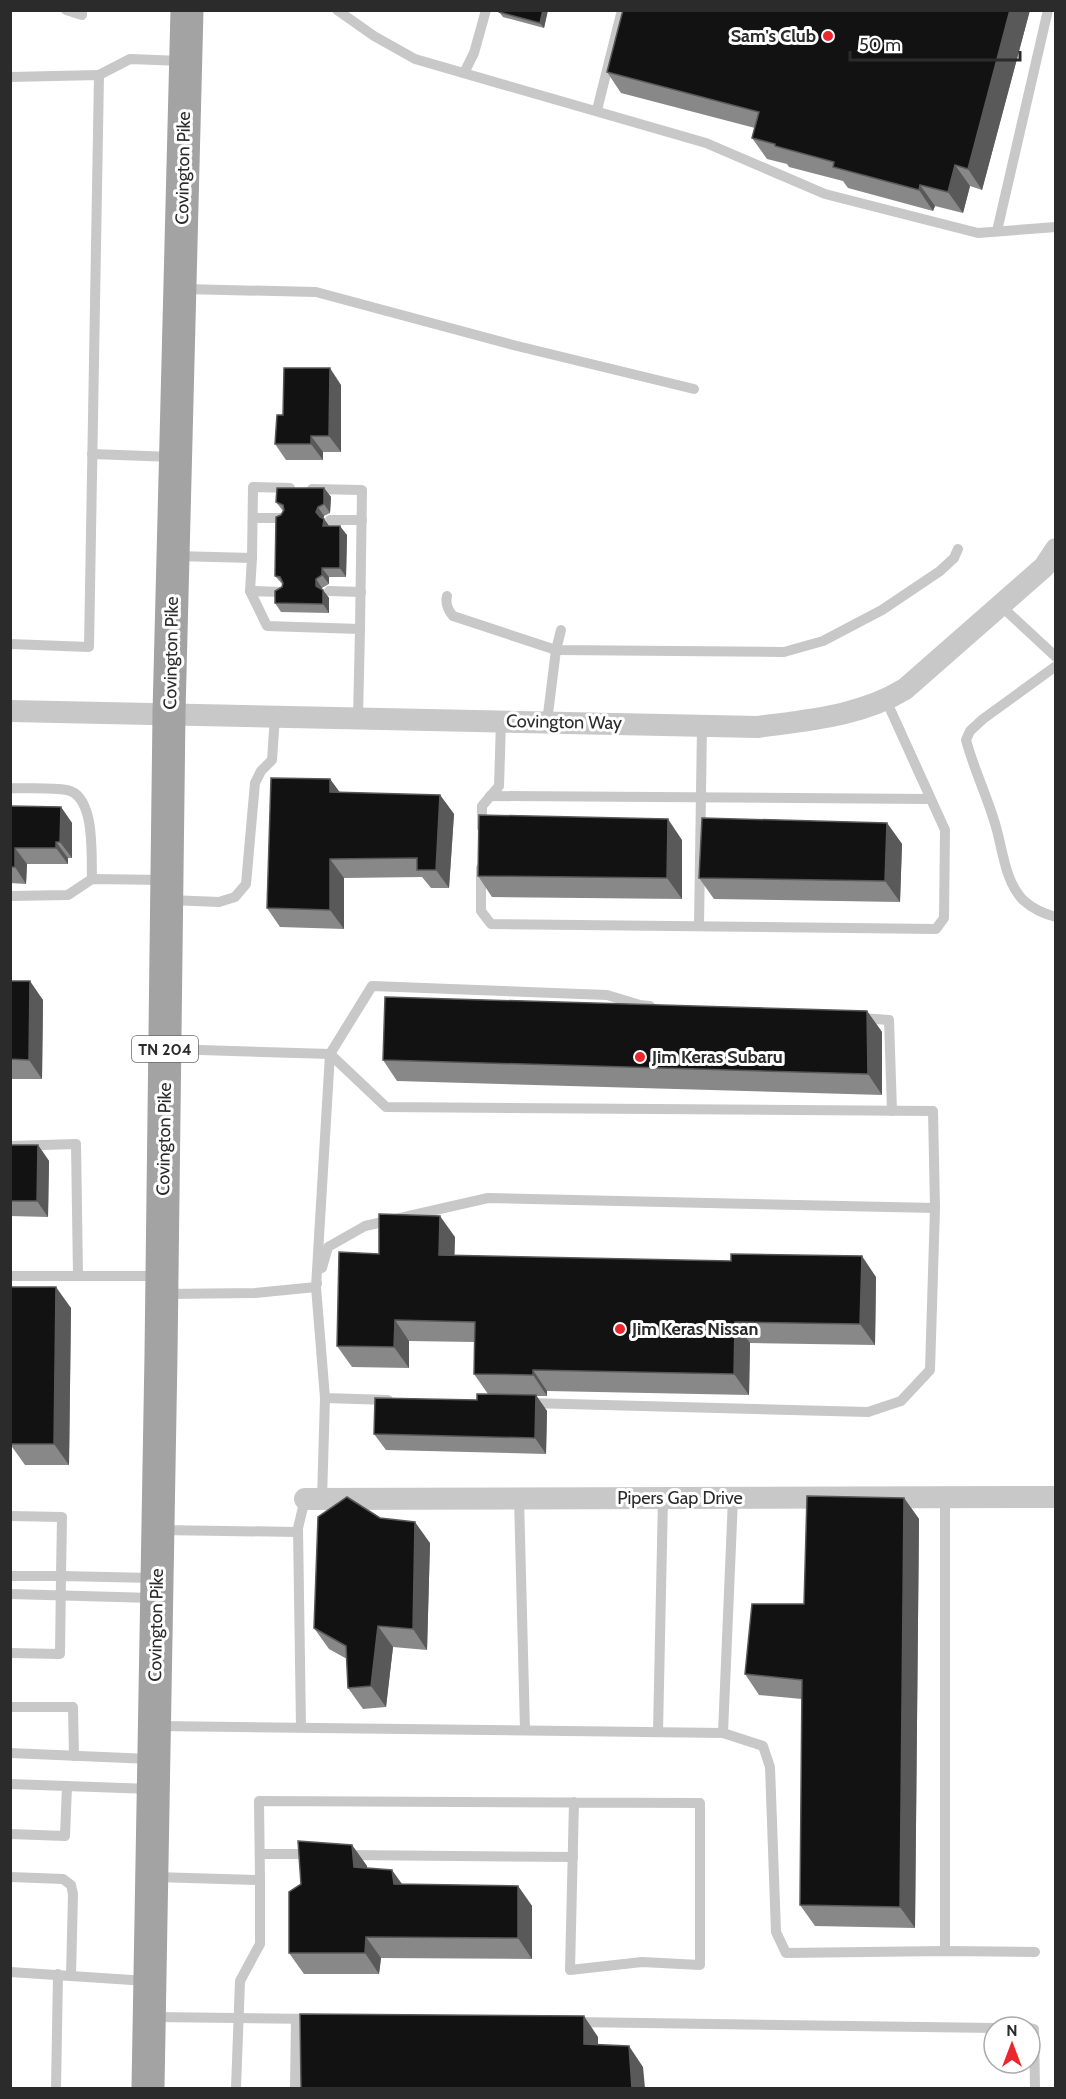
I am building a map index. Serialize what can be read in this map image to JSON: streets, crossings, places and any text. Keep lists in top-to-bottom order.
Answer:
{
  "streets": {
    "main road": ["Covington Pike", "TN 204"],
    "street": ["Covington Way", "Pipers Gap Drive"]
  },
  "crossings": [
    ["Covington Pike", "Covington Way"]
  ],
  "places": ["Sam's Club", "Jim Keras Subaru", "Jim Keras Nissan"],
  "scale_bar": "50 m",
  "north": "top"
}
